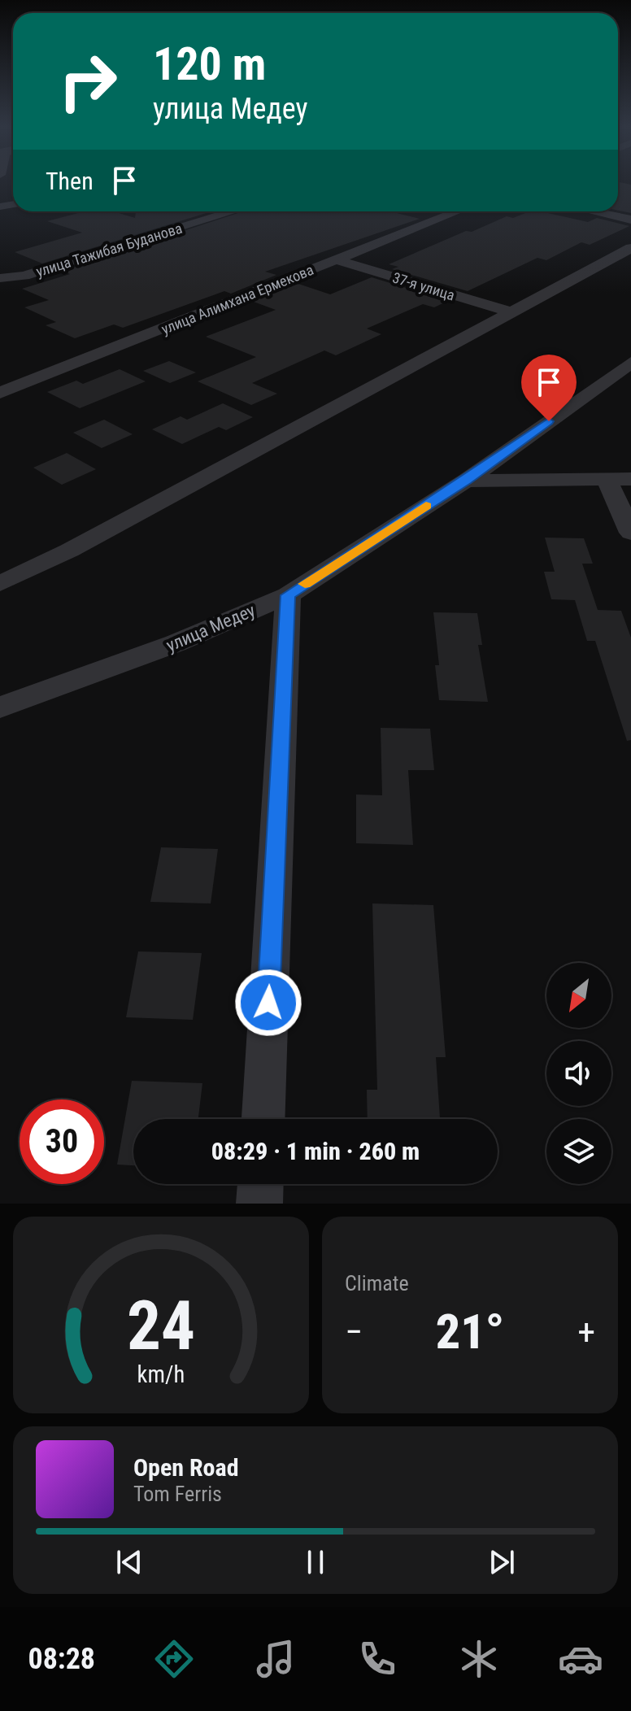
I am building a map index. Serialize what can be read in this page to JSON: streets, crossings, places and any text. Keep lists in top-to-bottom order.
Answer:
{
  "streets": {
    "street": [
      "улица Тажибая Буданова",
      "37-я улица",
      "улица Алимхана Ермекова",
      "улица Медеу"
    ]
  },
  "crossings": [
    ["37-я улица", "улица Алимхана Ермекова"]
  ],
  "north": "bottom left",
  "page": {
    "turn": ["120 m", "улица Медеу"],
    "then": "Then",
    "limit": "30",
    "trip": "08:29 · 1 min · 260 m",
    "tile": "Climate",
    "heat": ["−", "21°", "+"],
    "song": ["Open Road", "Tom Ferris"],
    "tabs": "08:28",
    "gauge": ["24", "km/h"]
  }
}
